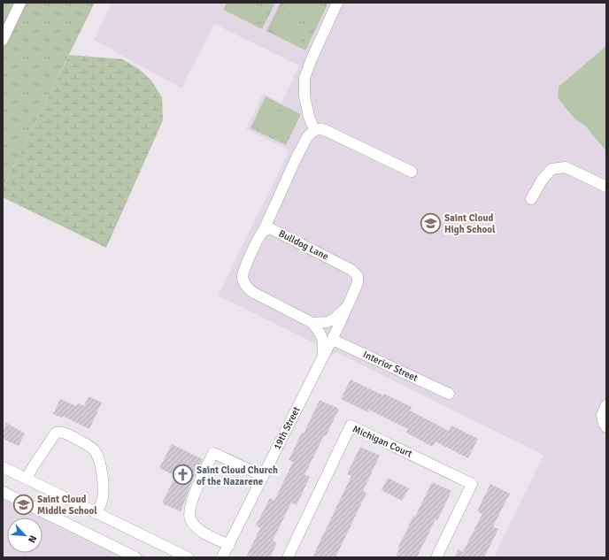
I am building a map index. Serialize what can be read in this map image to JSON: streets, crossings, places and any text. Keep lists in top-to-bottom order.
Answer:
{
  "streets": {
    "street": [
      "Bulldog Lane",
      "Interior Street",
      "19th Street",
      "Michigan Court"
    ]
  },
  "crossings": [
    ["Bulldog Lane", "Interior Street"],
    ["Bulldog Lane", "19th Street"]
  ],
  "places": {
    "school or university": ["Saint Cloud High School", "Saint Cloud Middle School"],
    "church": ["Saint Cloud Church of the Nazarene"]
  },
  "north": "bottom right"
}
